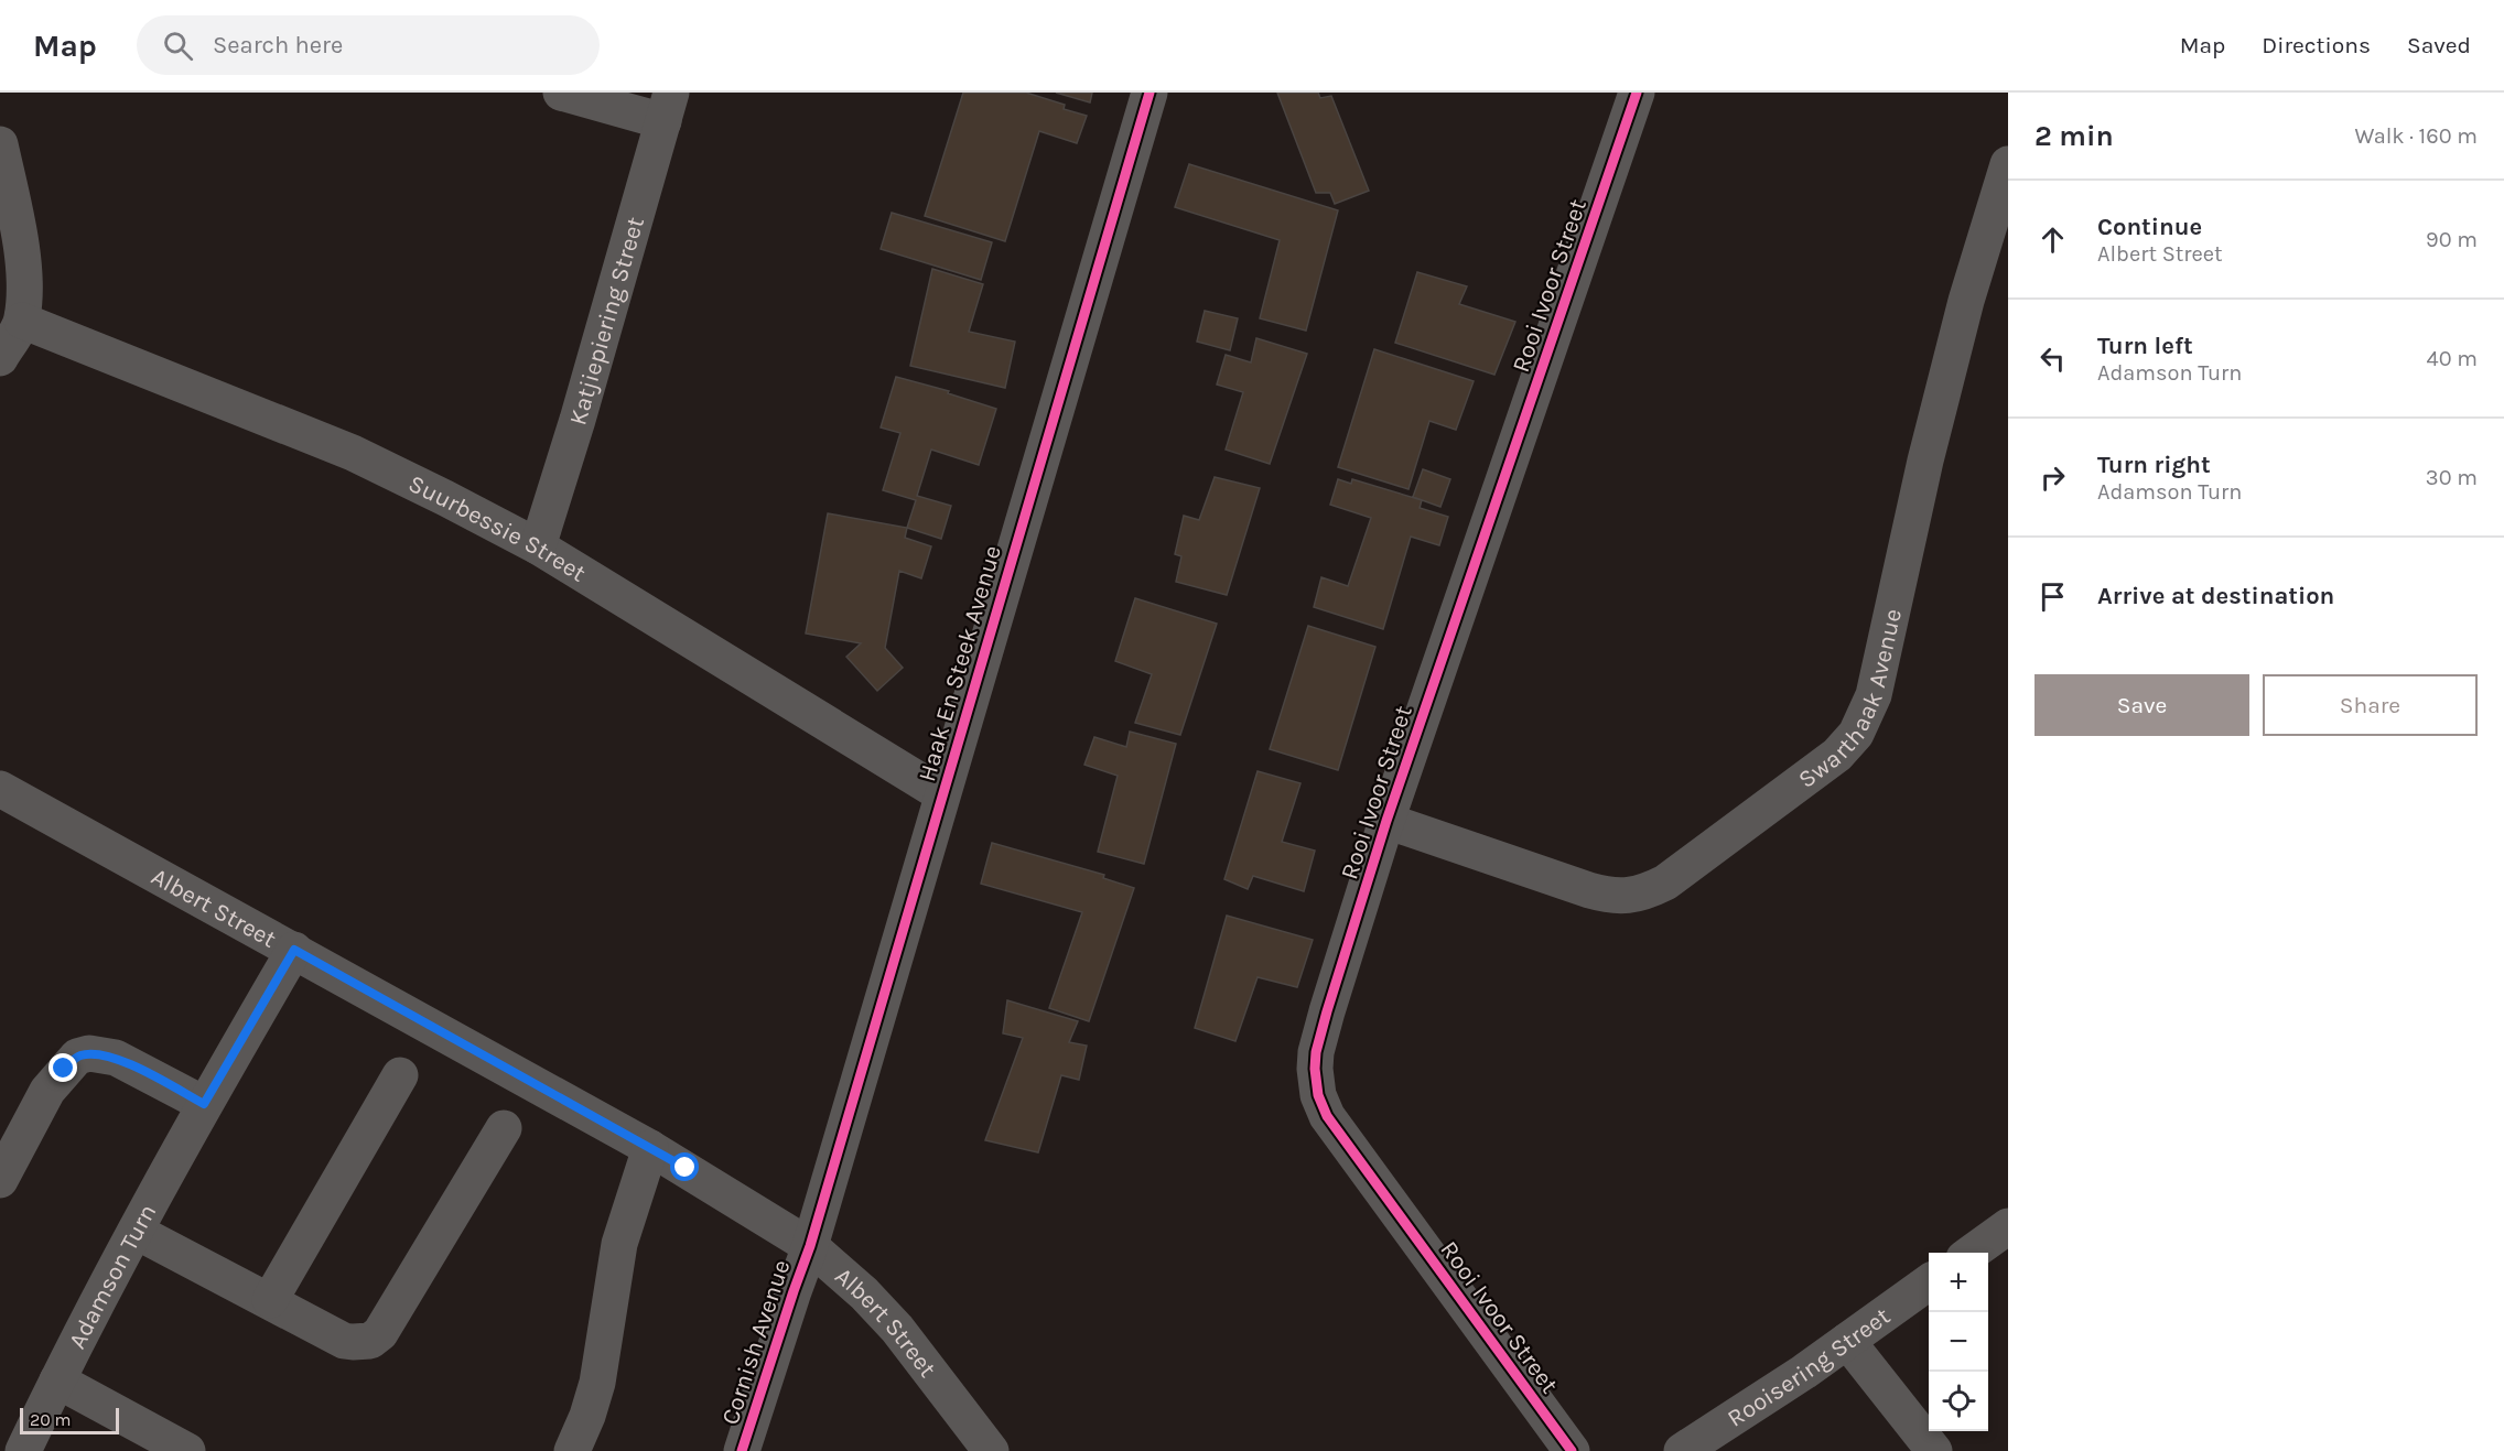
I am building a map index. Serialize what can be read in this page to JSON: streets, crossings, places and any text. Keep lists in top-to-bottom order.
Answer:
{
  "streets": {
    "street": [
      "Rooi Ivoor Street",
      "Katjiepiering Street",
      "Suurbessie Street",
      "Haak En Steek Avenue",
      "Swarthaak Avenue",
      "Albert Street",
      "Adamson Turn",
      "Cornish Avenue",
      "Rooisering Street"
    ]
  },
  "crossings": [
    ["Rooi Ivoor Street", "Swarthaak Avenue"],
    ["Katjiepiering Street", "Suurbessie Street"],
    ["Suurbessie Street", "Haak En Steek Avenue"],
    ["Haak En Steek Avenue", "Albert Street"],
    ["Haak En Steek Avenue", "Cornish Avenue"],
    ["Albert Street", "Adamson Turn"],
    ["Albert Street", "Cornish Avenue"]
  ],
  "scale_bar": "20 m",
  "page": {
    "header": "Map",
    "search": "Search here",
    "nav": ["Map", "Directions", "Saved"],
    "heading": ["2 min", "Walk · 160 m"],
    "list": [
      ["Continue", "Albert Street", "90 m"],
      ["Turn left", "Adamson Turn", "40 m"],
      ["Turn right", "Adamson Turn", "30 m"],
      "Arrive at destination"
    ],
    "buttons": ["Save", "Share"],
    "map_buttons": ["+", "−"],
    "scale": "20 m"
  }
}
